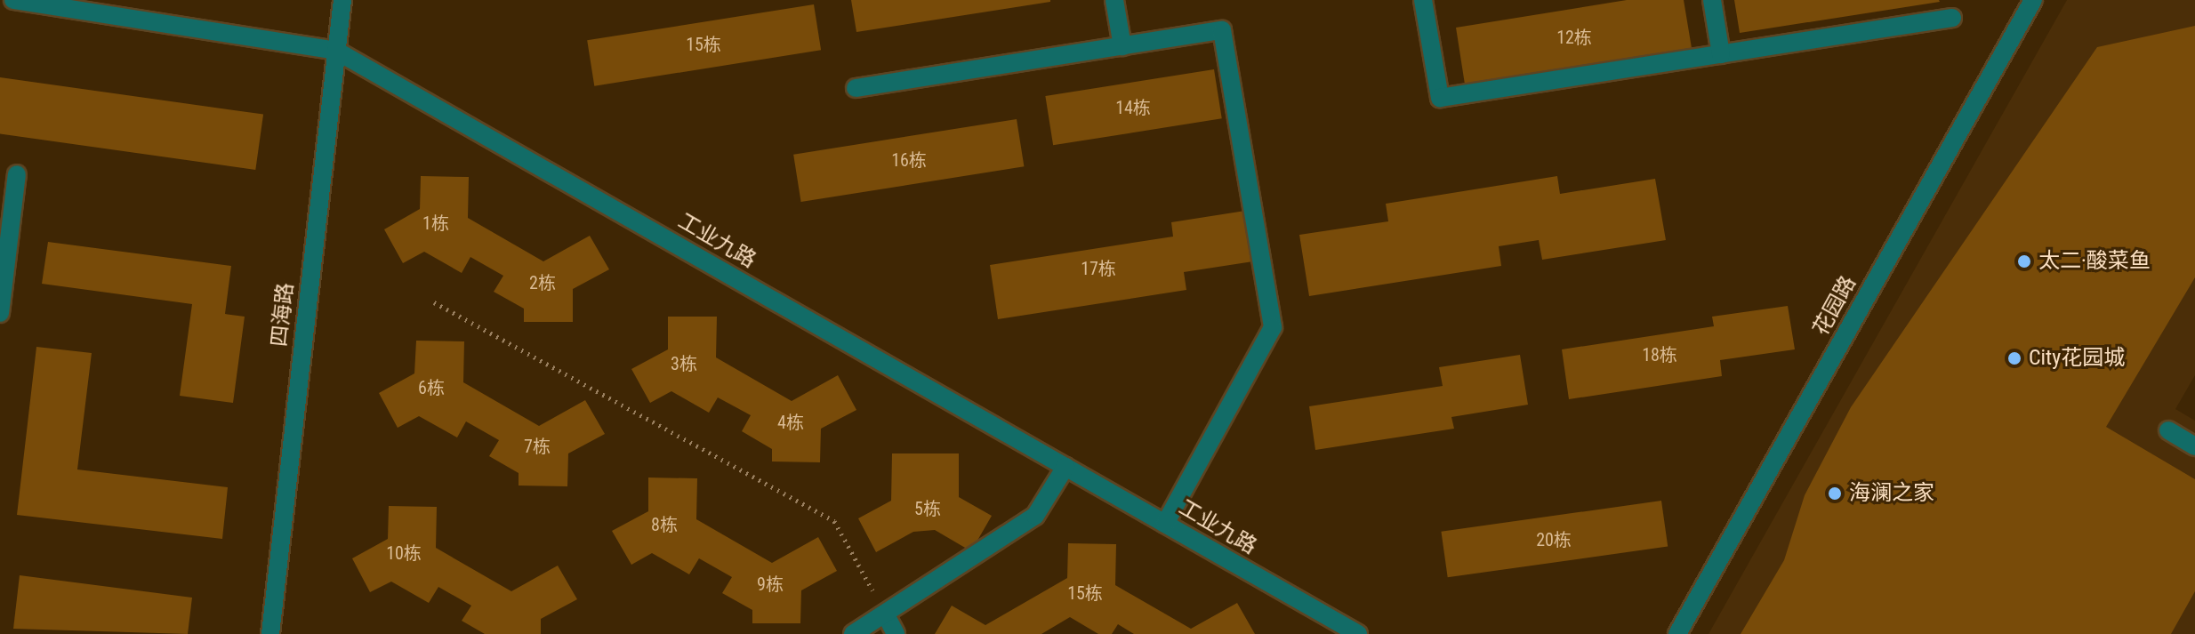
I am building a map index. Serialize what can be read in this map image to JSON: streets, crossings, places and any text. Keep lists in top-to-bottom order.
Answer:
{
  "streets": {
    "street": ["工业九路", "花园路", "四海路"]
  },
  "crossings": [
    ["工业九路", "四海路"]
  ],
  "places": ["太二·酸菜鱼", "City花园城", "海澜之家"],
  "house_numbers": [
    "12栋",
    "15栋",
    "14栋",
    "16栋",
    "1栋",
    "17栋",
    "2栋",
    "18栋",
    "3栋",
    "6栋",
    "4栋",
    "7栋",
    "5栋",
    "8栋",
    "20栋",
    "10栋",
    "9栋",
    "15栋"
  ]
}
